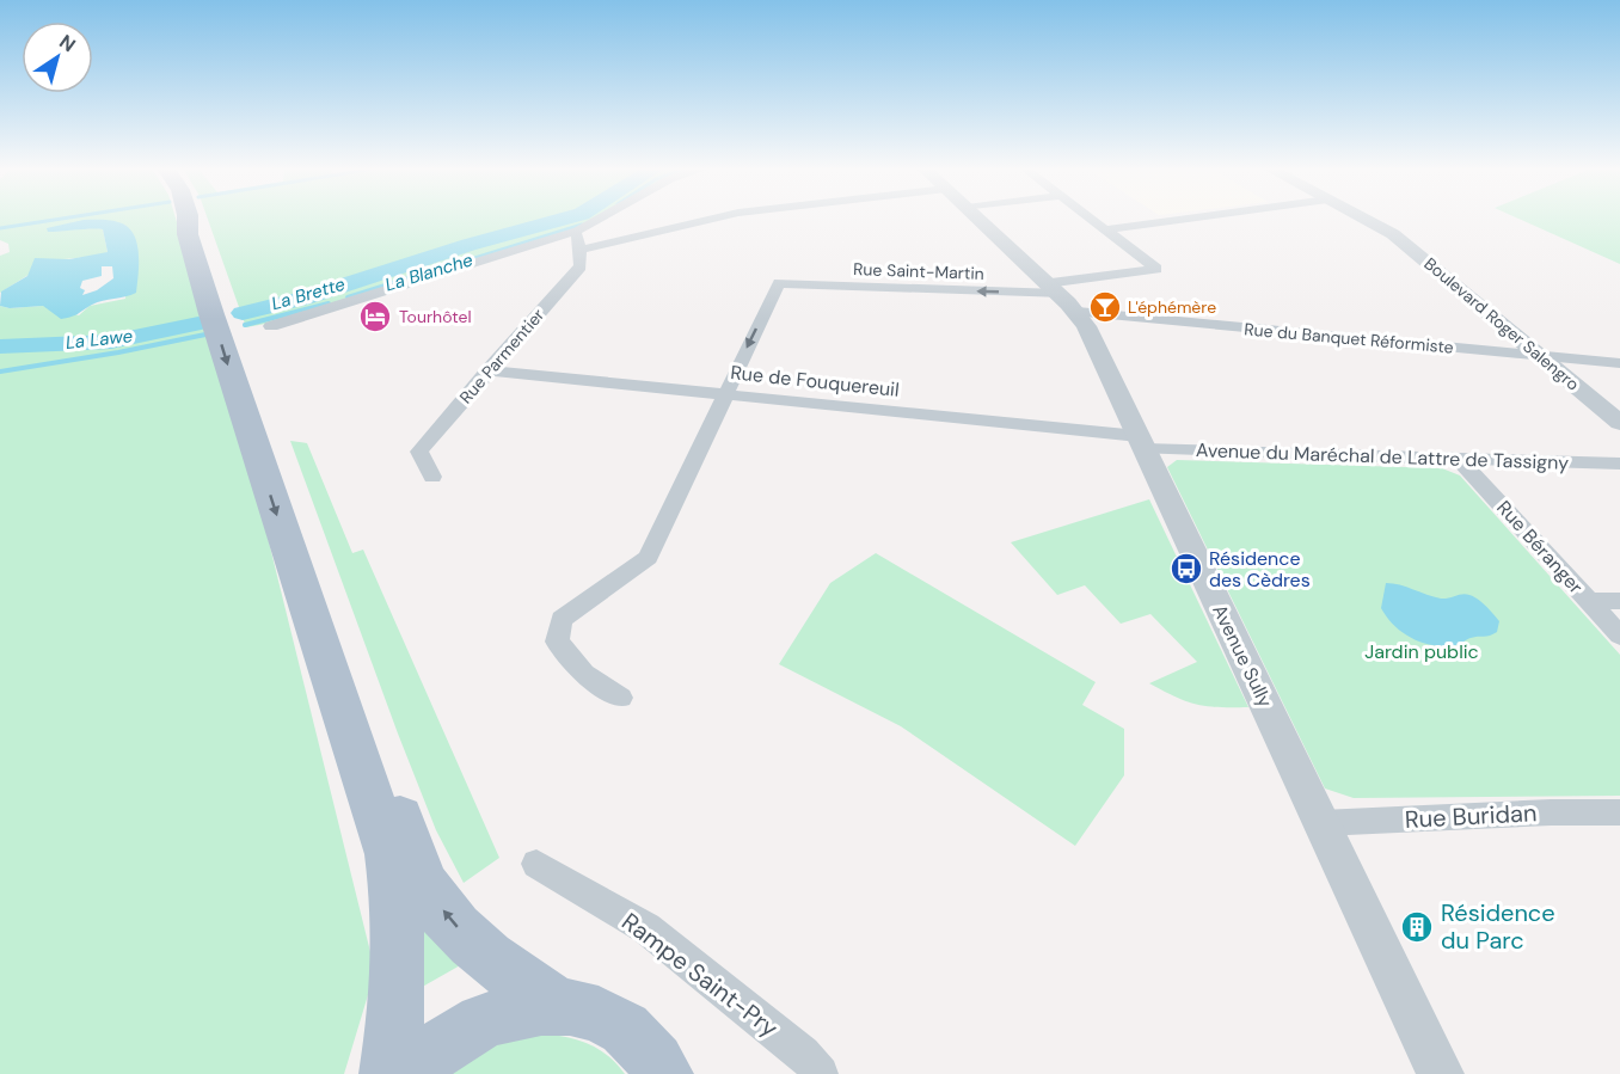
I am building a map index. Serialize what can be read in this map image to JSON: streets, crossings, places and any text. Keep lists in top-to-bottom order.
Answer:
{
  "streets": {
    "street": [
      "Rue Saint-Martin",
      "Boulevard Roger Salengro",
      "Rue du Banquet Réformiste",
      "Rue Parmentier",
      "Rue de Fouquereuil",
      "Avenue du Maréchal de Lattre de Tassigny",
      "Rue Béranger",
      "Avenue Sully",
      "Rue Buridan",
      "Rampe Saint-Pry"
    ]
  },
  "crossings": [
    ["Rue Saint-Martin", "Rue de Fouquereuil"],
    ["Rue Saint-Martin", "Avenue Sully"],
    ["Boulevard Roger Salengro", "Rue du Banquet Réformiste"],
    ["Rue du Banquet Réformiste", "Avenue Sully"],
    ["Rue Parmentier", "Rue de Fouquereuil"],
    ["Rue de Fouquereuil", "Avenue du Maréchal de Lattre de Tassigny"],
    ["Rue de Fouquereuil", "Avenue Sully"],
    ["Avenue du Maréchal de Lattre de Tassigny", "Rue Béranger"],
    ["Avenue du Maréchal de Lattre de Tassigny", "Avenue Sully"],
    ["Avenue Sully", "Rue Buridan"]
  ],
  "water": ["La Blanche", "La Brette", "La Lawe"],
  "parks": ["Jardin public"],
  "places": {
    "bar": ["L'éphémère"],
    "hotel": ["Tourhôtel"],
    "bus stop": ["Résidence des Cèdres"],
    "building": ["Résidence du Parc"]
  },
  "north": "top right"
}
